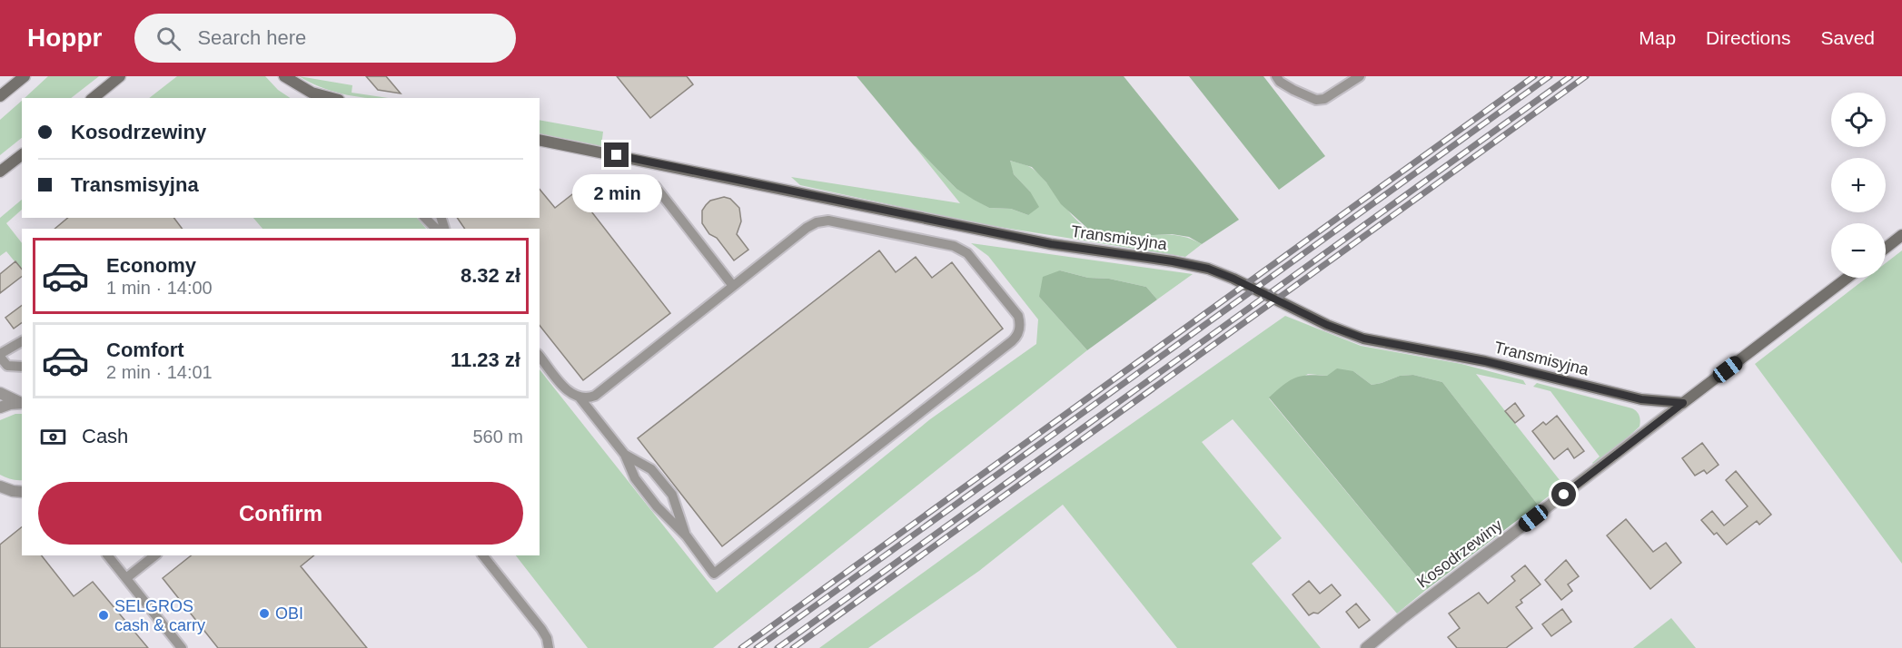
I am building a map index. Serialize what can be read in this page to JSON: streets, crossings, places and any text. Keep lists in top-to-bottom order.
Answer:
{
  "streets": {
    "street": ["Transmisyjna", "Kosodrzewiny"]
  },
  "crossings": [
    ["Transmisyjna", "Kosodrzewiny"]
  ],
  "places": ["OBI", "SELGROS cash & carry"],
  "page": {
    "header": "Hoppr",
    "search": "Search here",
    "nav": ["Map", "Directions", "Saved"],
    "map_buttons": ["+", "−"],
    "banner": ["Kosodrzewiny", "Transmisyjna"],
    "bubble": "2 min",
    "list": [
      {
        "name": "Economy",
        "note": "1 min · 14:00",
        "value": "8.32 zł"
      },
      {
        "name": "Comfort",
        "note": "2 min · 14:01",
        "value": "11.23 zł"
      }
    ],
    "pay": ["Cash", "560 m"],
    "buttons": "Confirm"
  }
}
